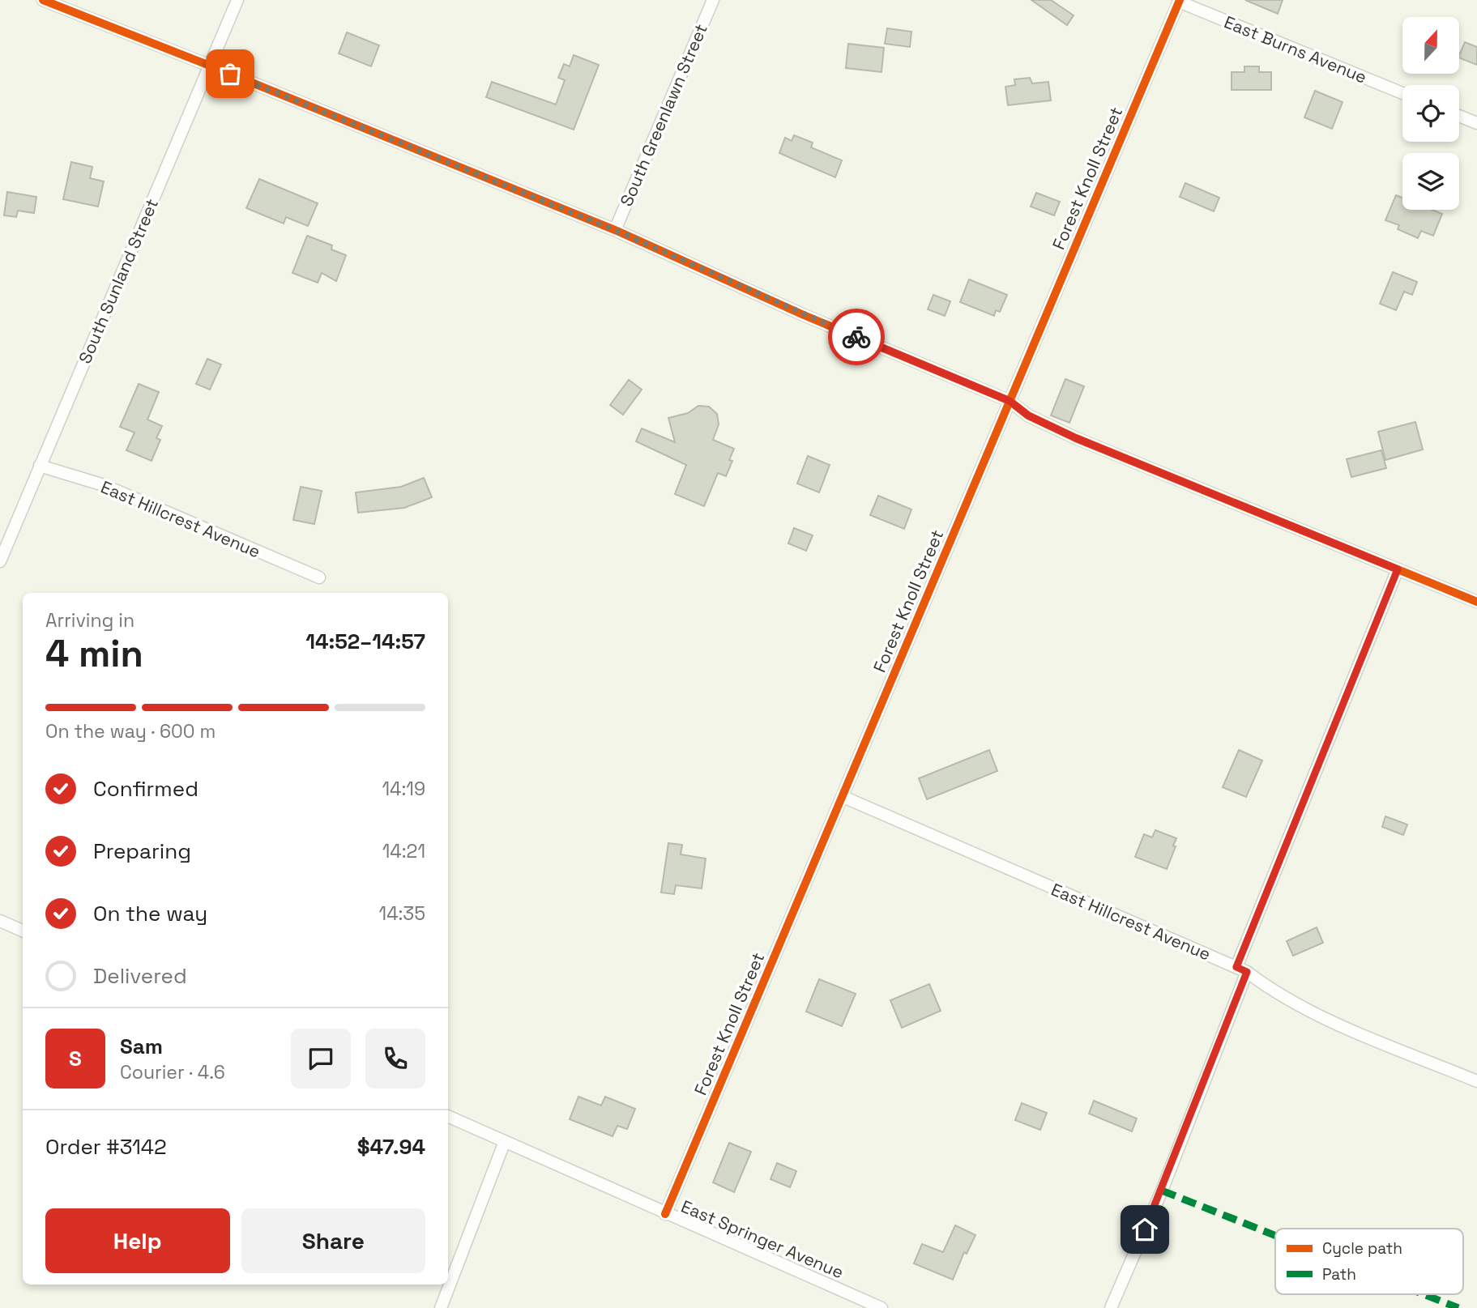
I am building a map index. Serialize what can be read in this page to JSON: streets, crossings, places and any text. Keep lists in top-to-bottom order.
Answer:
{
  "streets": {
    "street": [
      "East Burns Avenue",
      "South Greenlawn Street",
      "Forest Knoll Street",
      "South Sunland Street",
      "East Hillcrest Avenue",
      "East Springer Avenue"
    ]
  },
  "crossings": [
    ["East Burns Avenue", "Forest Knoll Street"],
    ["Forest Knoll Street", "East Hillcrest Avenue"],
    ["Forest Knoll Street", "East Springer Avenue"],
    ["South Sunland Street", "East Hillcrest Avenue"]
  ],
  "legend": ["Cycle path", "Path"],
  "north": "top",
  "page": {
    "heading": ["4 min", "Arriving in", "14:52–14:57"],
    "panel": [
      "Sam",
      "Courier · 4.6",
      "Order #3142",
      "$47.94"
    ],
    "bar": "On the way · 600 m",
    "list": [
      ["Confirmed", "14:19"],
      ["Preparing", "14:21"],
      ["On the way", "14:35"],
      "Delivered"
    ],
    "round": "S",
    "buttons": ["Help", "Share"]
  }
}
